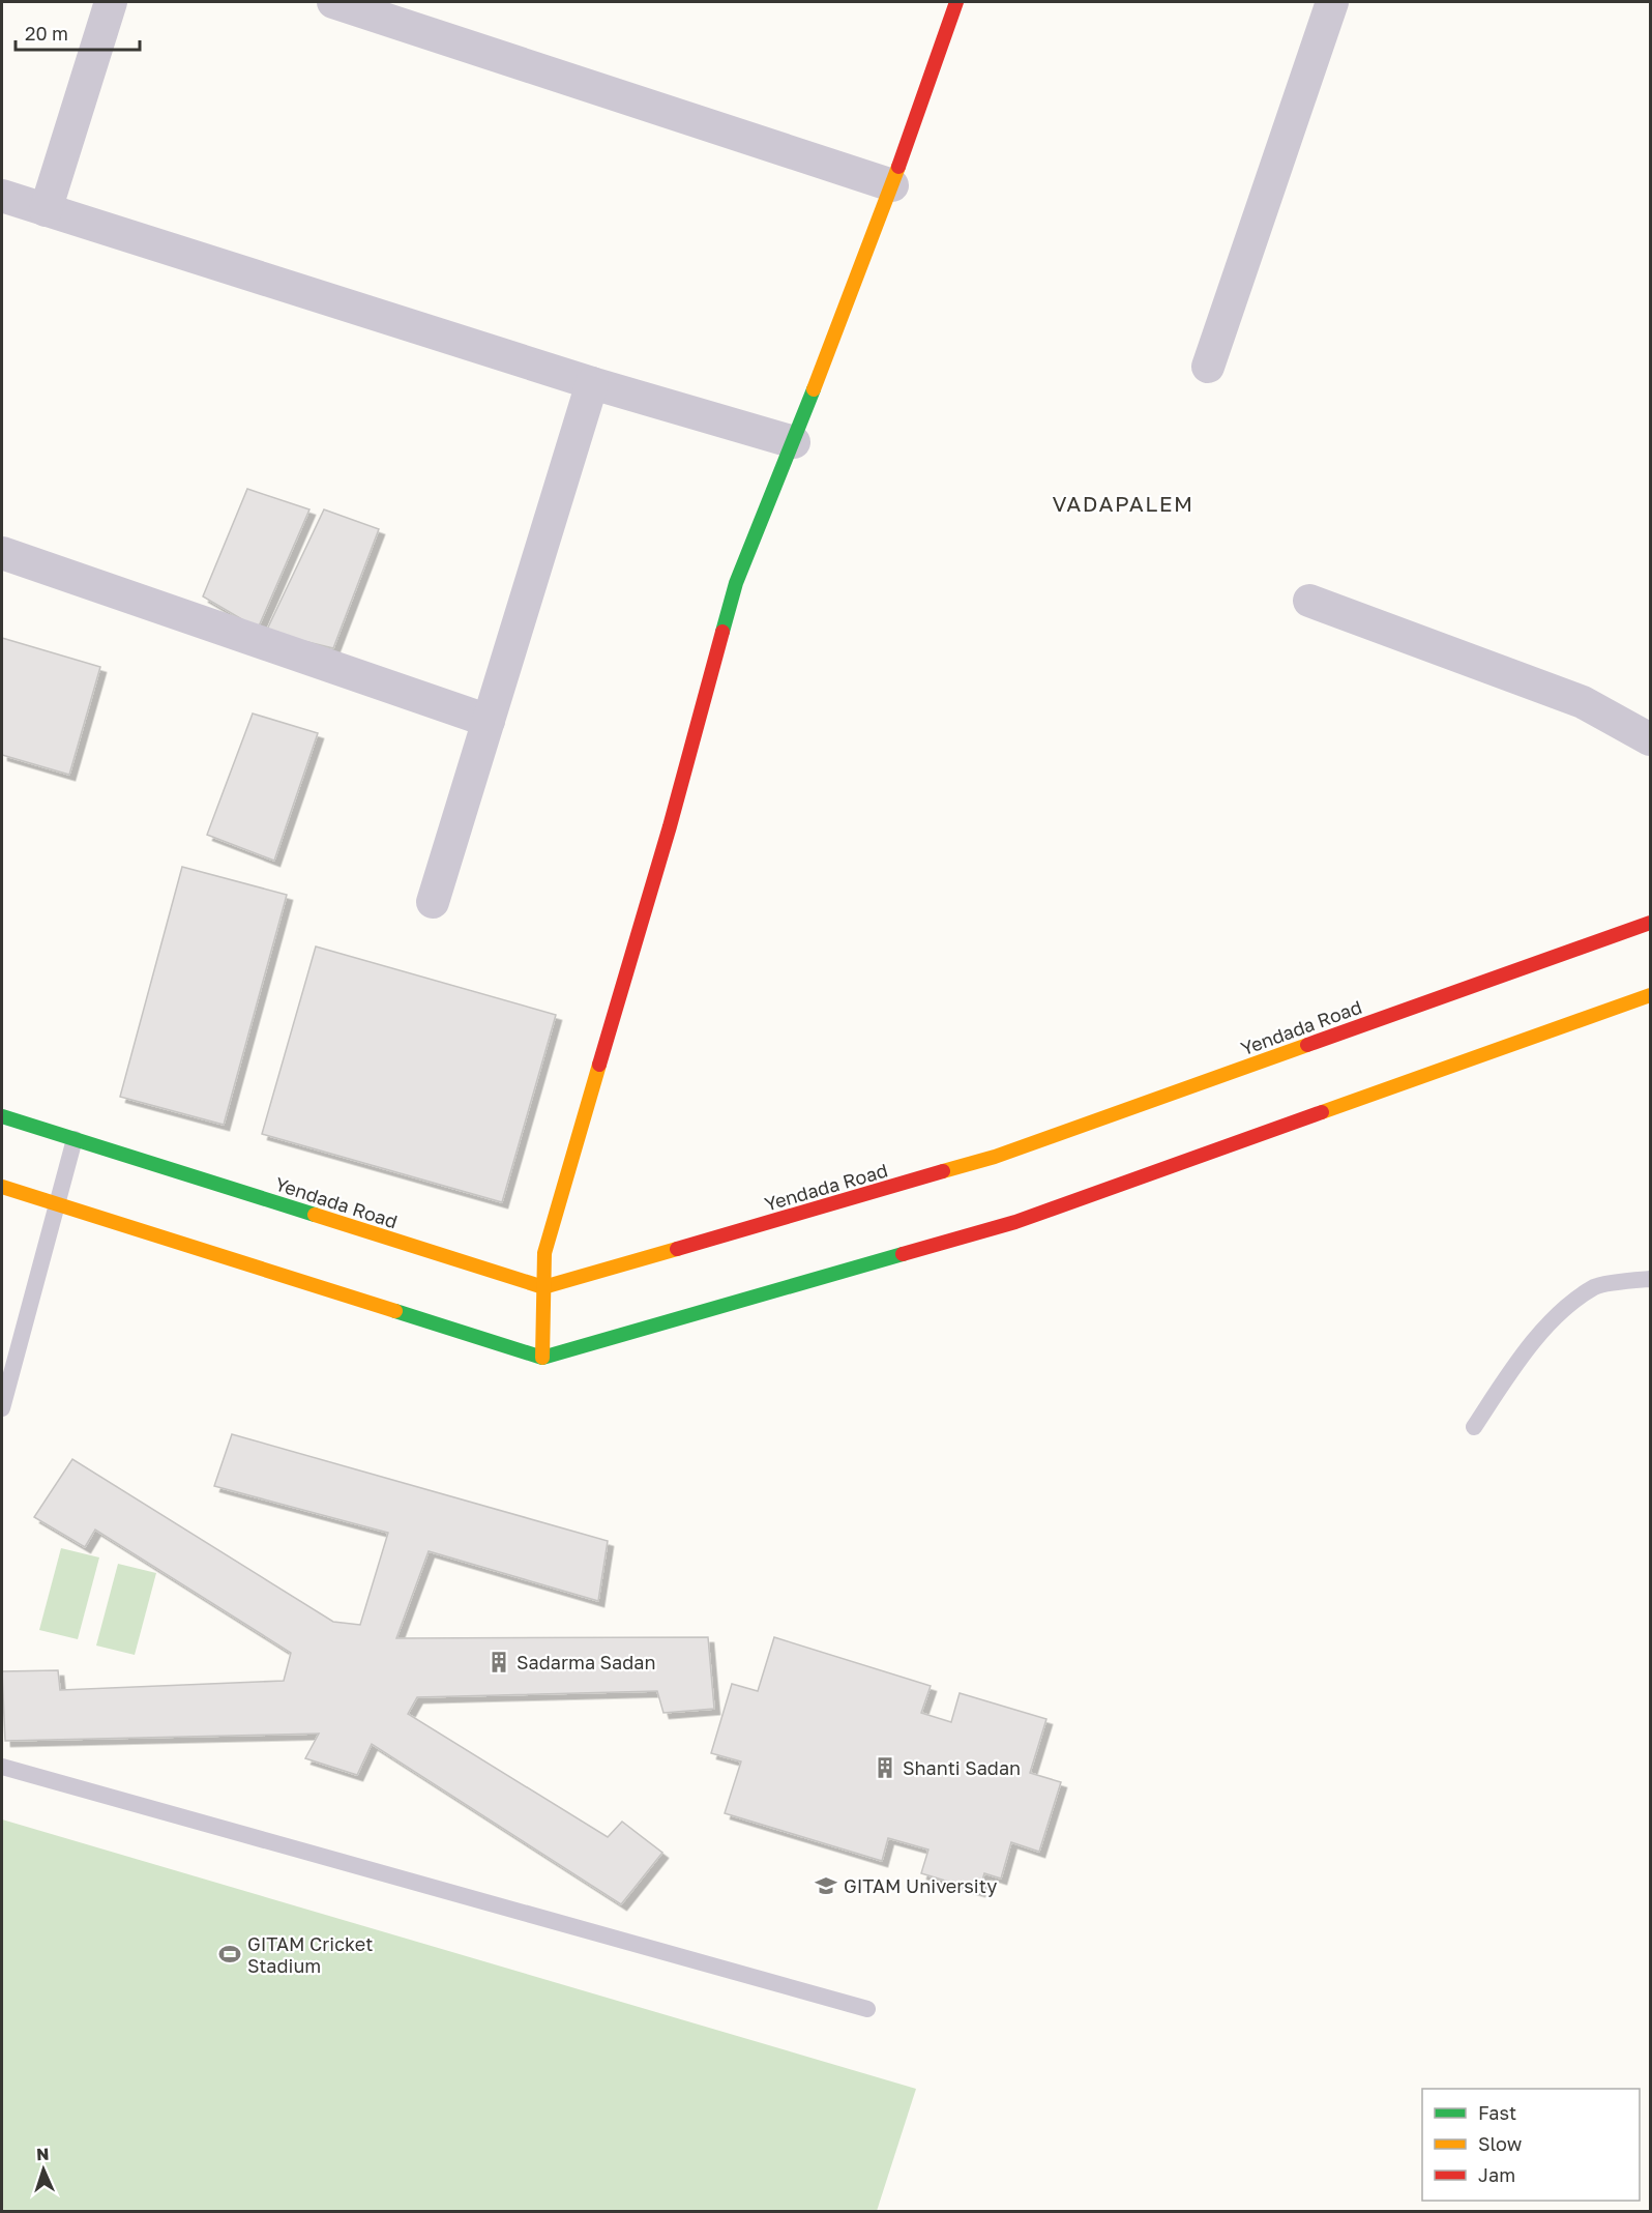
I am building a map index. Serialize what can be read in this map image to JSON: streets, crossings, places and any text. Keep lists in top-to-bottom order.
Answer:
{
  "streets": {
    "main road": ["Yendada Road"]
  },
  "districts": ["VADAPALEM"],
  "places": {
    "building": ["Sadarma Sadan", "Shanti Sadan"],
    "school or university": ["GITAM University"],
    "sports": ["GITAM Cricket Stadium"]
  },
  "legend": ["Fast", "Slow", "Jam"],
  "scale_bar": "20 m",
  "north": "top"
}
